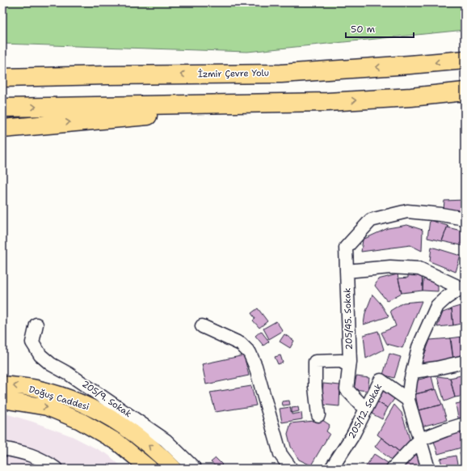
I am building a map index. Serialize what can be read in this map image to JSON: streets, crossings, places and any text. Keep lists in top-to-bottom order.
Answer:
{
  "streets": {
    "highway": ["İzmir Çevre Yolu"],
    "main road": ["Doğuş Caddesi"],
    "street": ["205/45. Sokak", "205/9. Sokak", "205/12. Sokak"]
  },
  "crossings": [
    ["205/45. Sokak", "205/12. Sokak"]
  ],
  "scale_bar": "50 m"
}
